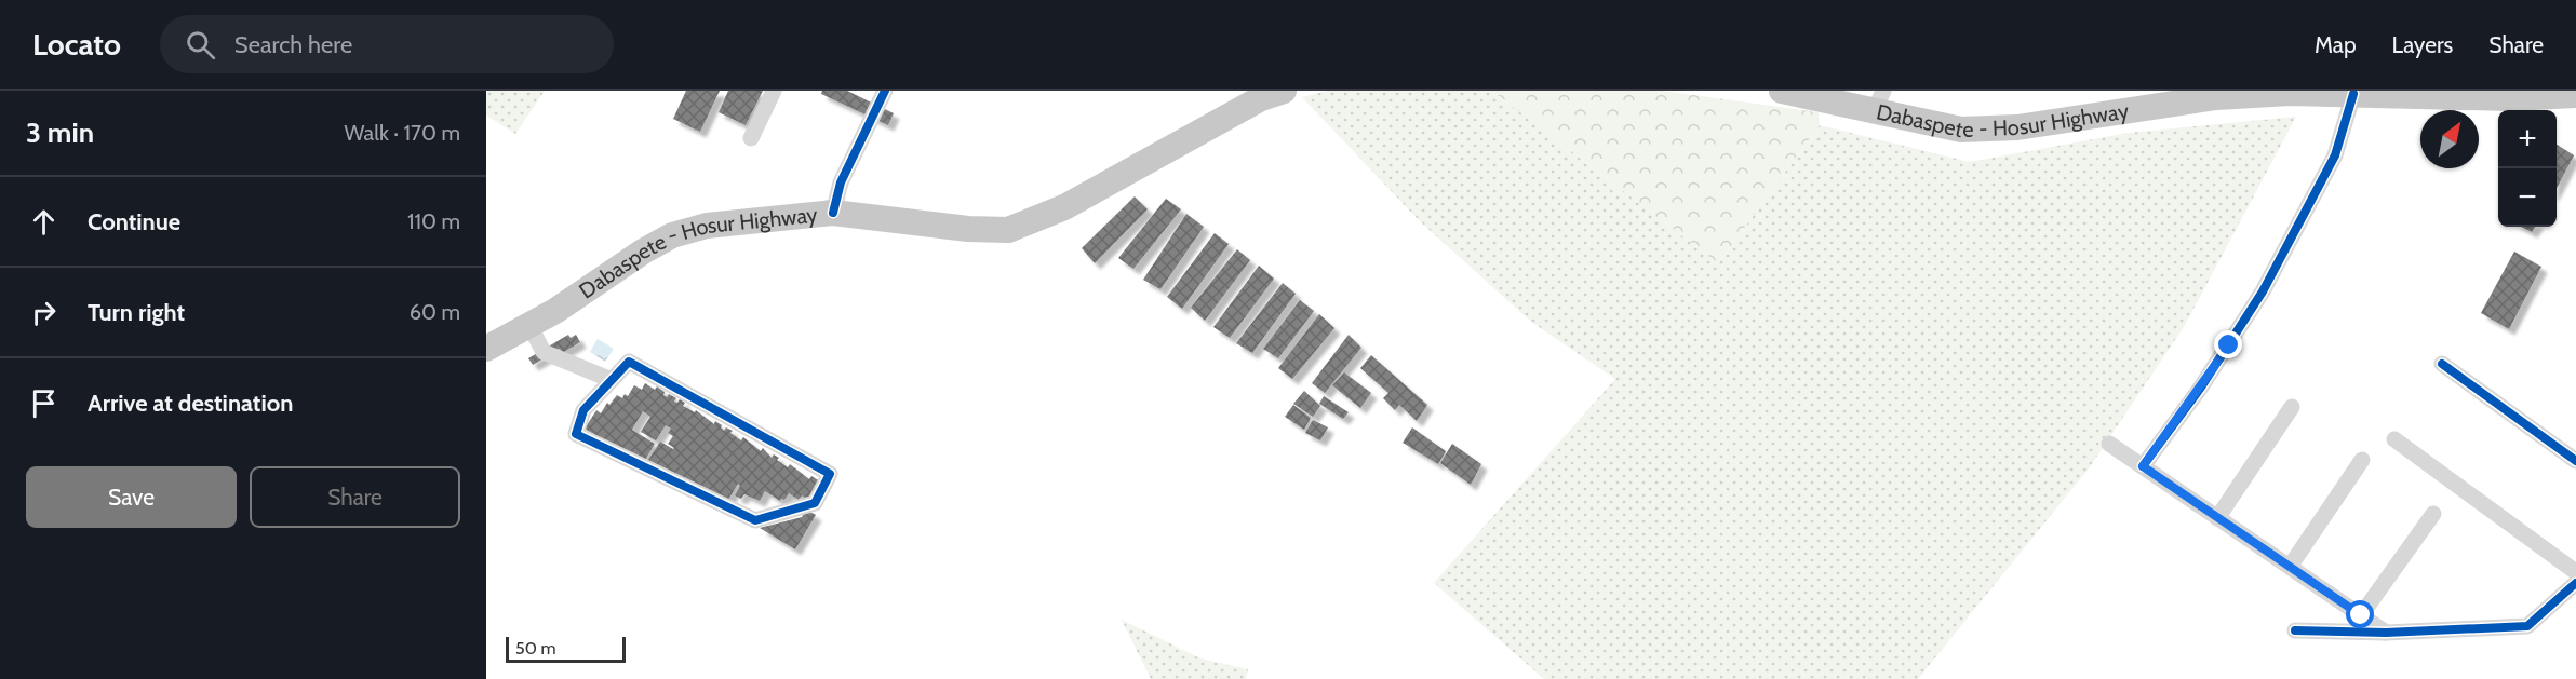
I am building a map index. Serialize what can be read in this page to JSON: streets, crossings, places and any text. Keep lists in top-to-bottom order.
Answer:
{
  "streets": {
    "highway": ["Dabaspete - Hosur Highway"]
  },
  "scale_bar": "50 m",
  "north": "top right",
  "page": {
    "header": "Locato",
    "search": "Search here",
    "nav": ["Map", "Layers", "Share"],
    "heading": ["3 min", "Walk · 170 m"],
    "map_buttons": ["+", "−"],
    "list": [
      ["Continue", "110 m"],
      ["Turn right", "60 m"],
      "Arrive at destination"
    ],
    "buttons": ["Save", "Share"],
    "scale": "50 m"
  }
}
